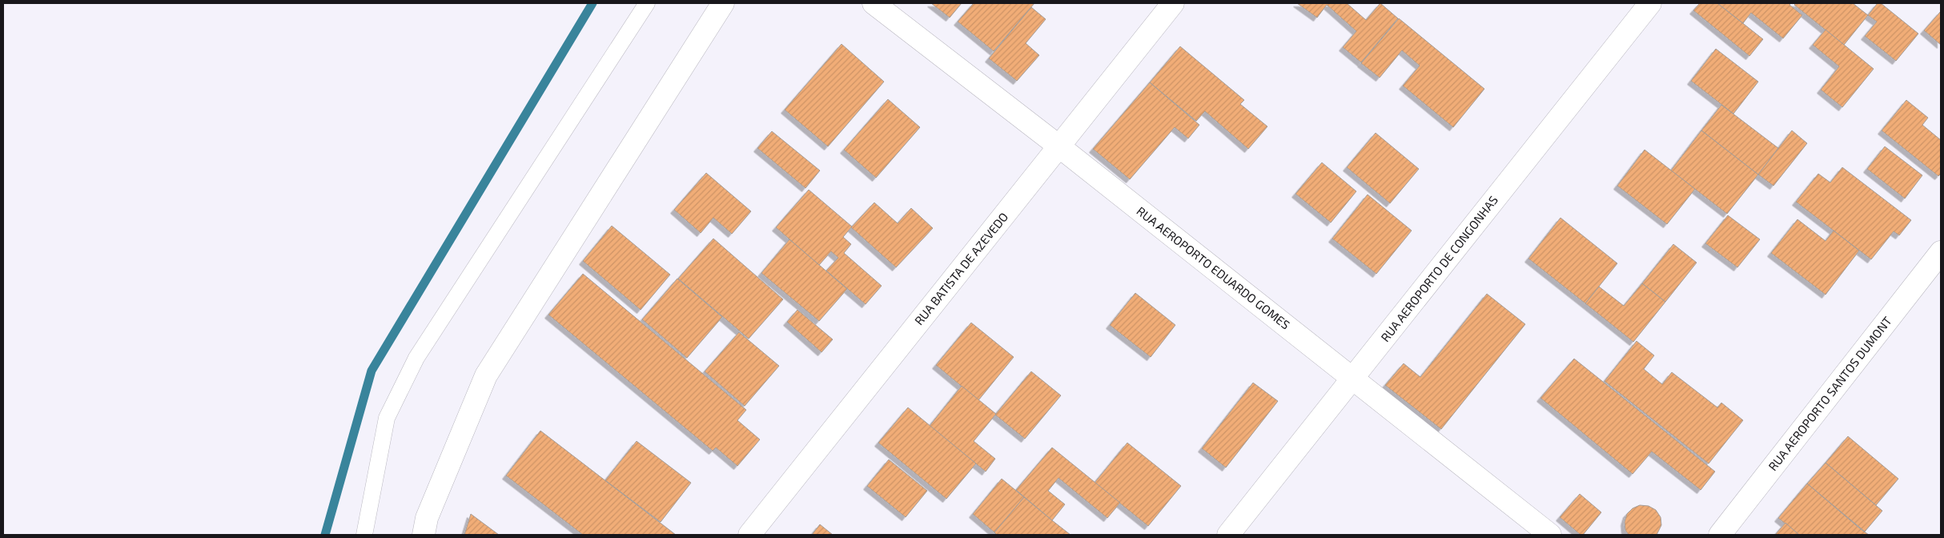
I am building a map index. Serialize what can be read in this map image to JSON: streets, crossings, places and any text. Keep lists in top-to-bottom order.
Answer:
{
  "streets": {
    "street": [
      "RUA AEROPORTO EDUARDO GOMES",
      "RUA BATISTA DE AZEVEDO",
      "RUA AEROPORTO DE CONGONHAS",
      "RUA AEROPORTO SANTOS DUMONT"
    ]
  },
  "crossings": [
    ["RUA AEROPORTO EDUARDO GOMES", "RUA BATISTA DE AZEVEDO"],
    ["RUA AEROPORTO EDUARDO GOMES", "RUA AEROPORTO DE CONGONHAS"]
  ]
}
